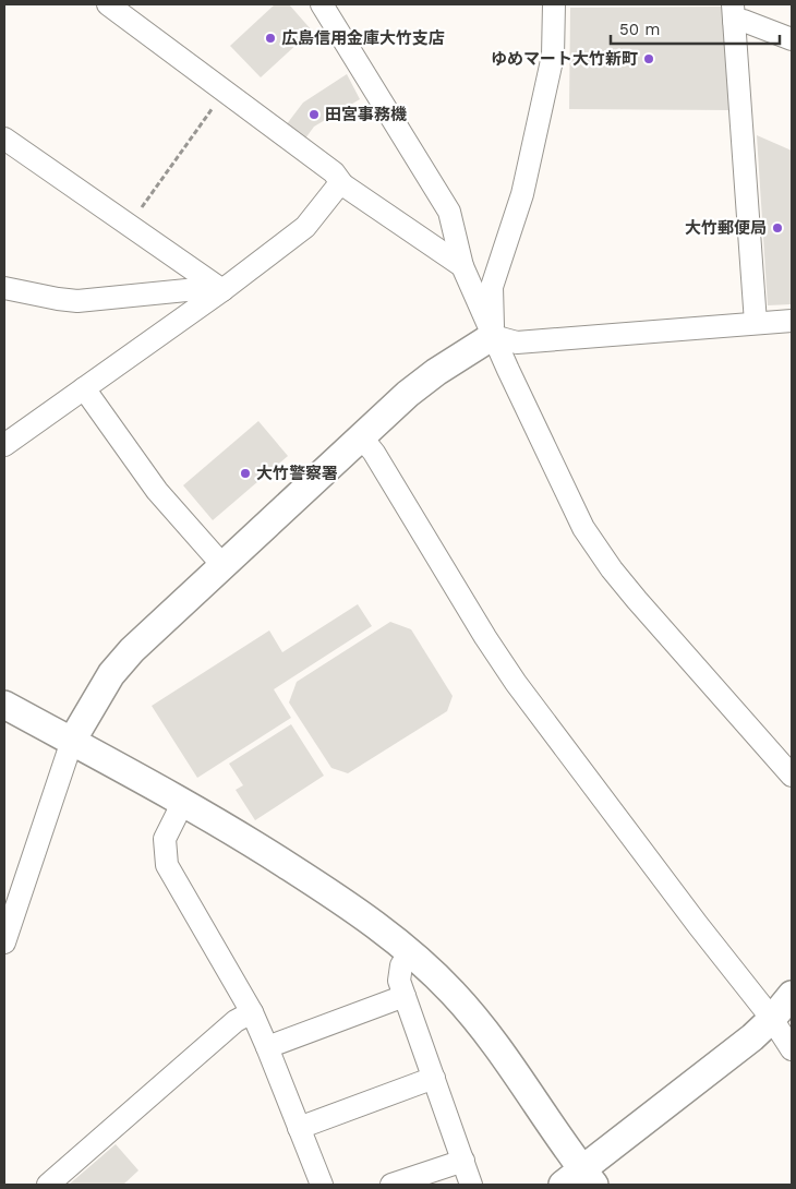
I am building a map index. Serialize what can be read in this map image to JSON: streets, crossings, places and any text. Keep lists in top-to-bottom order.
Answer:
{
  "places": [
    "広島信用金庫大竹支店",
    "ゆめマート大竹新町",
    "田宮事務機",
    "大竹郵便局",
    "大竹警察署"
  ],
  "scale_bar": "50 m"
}
